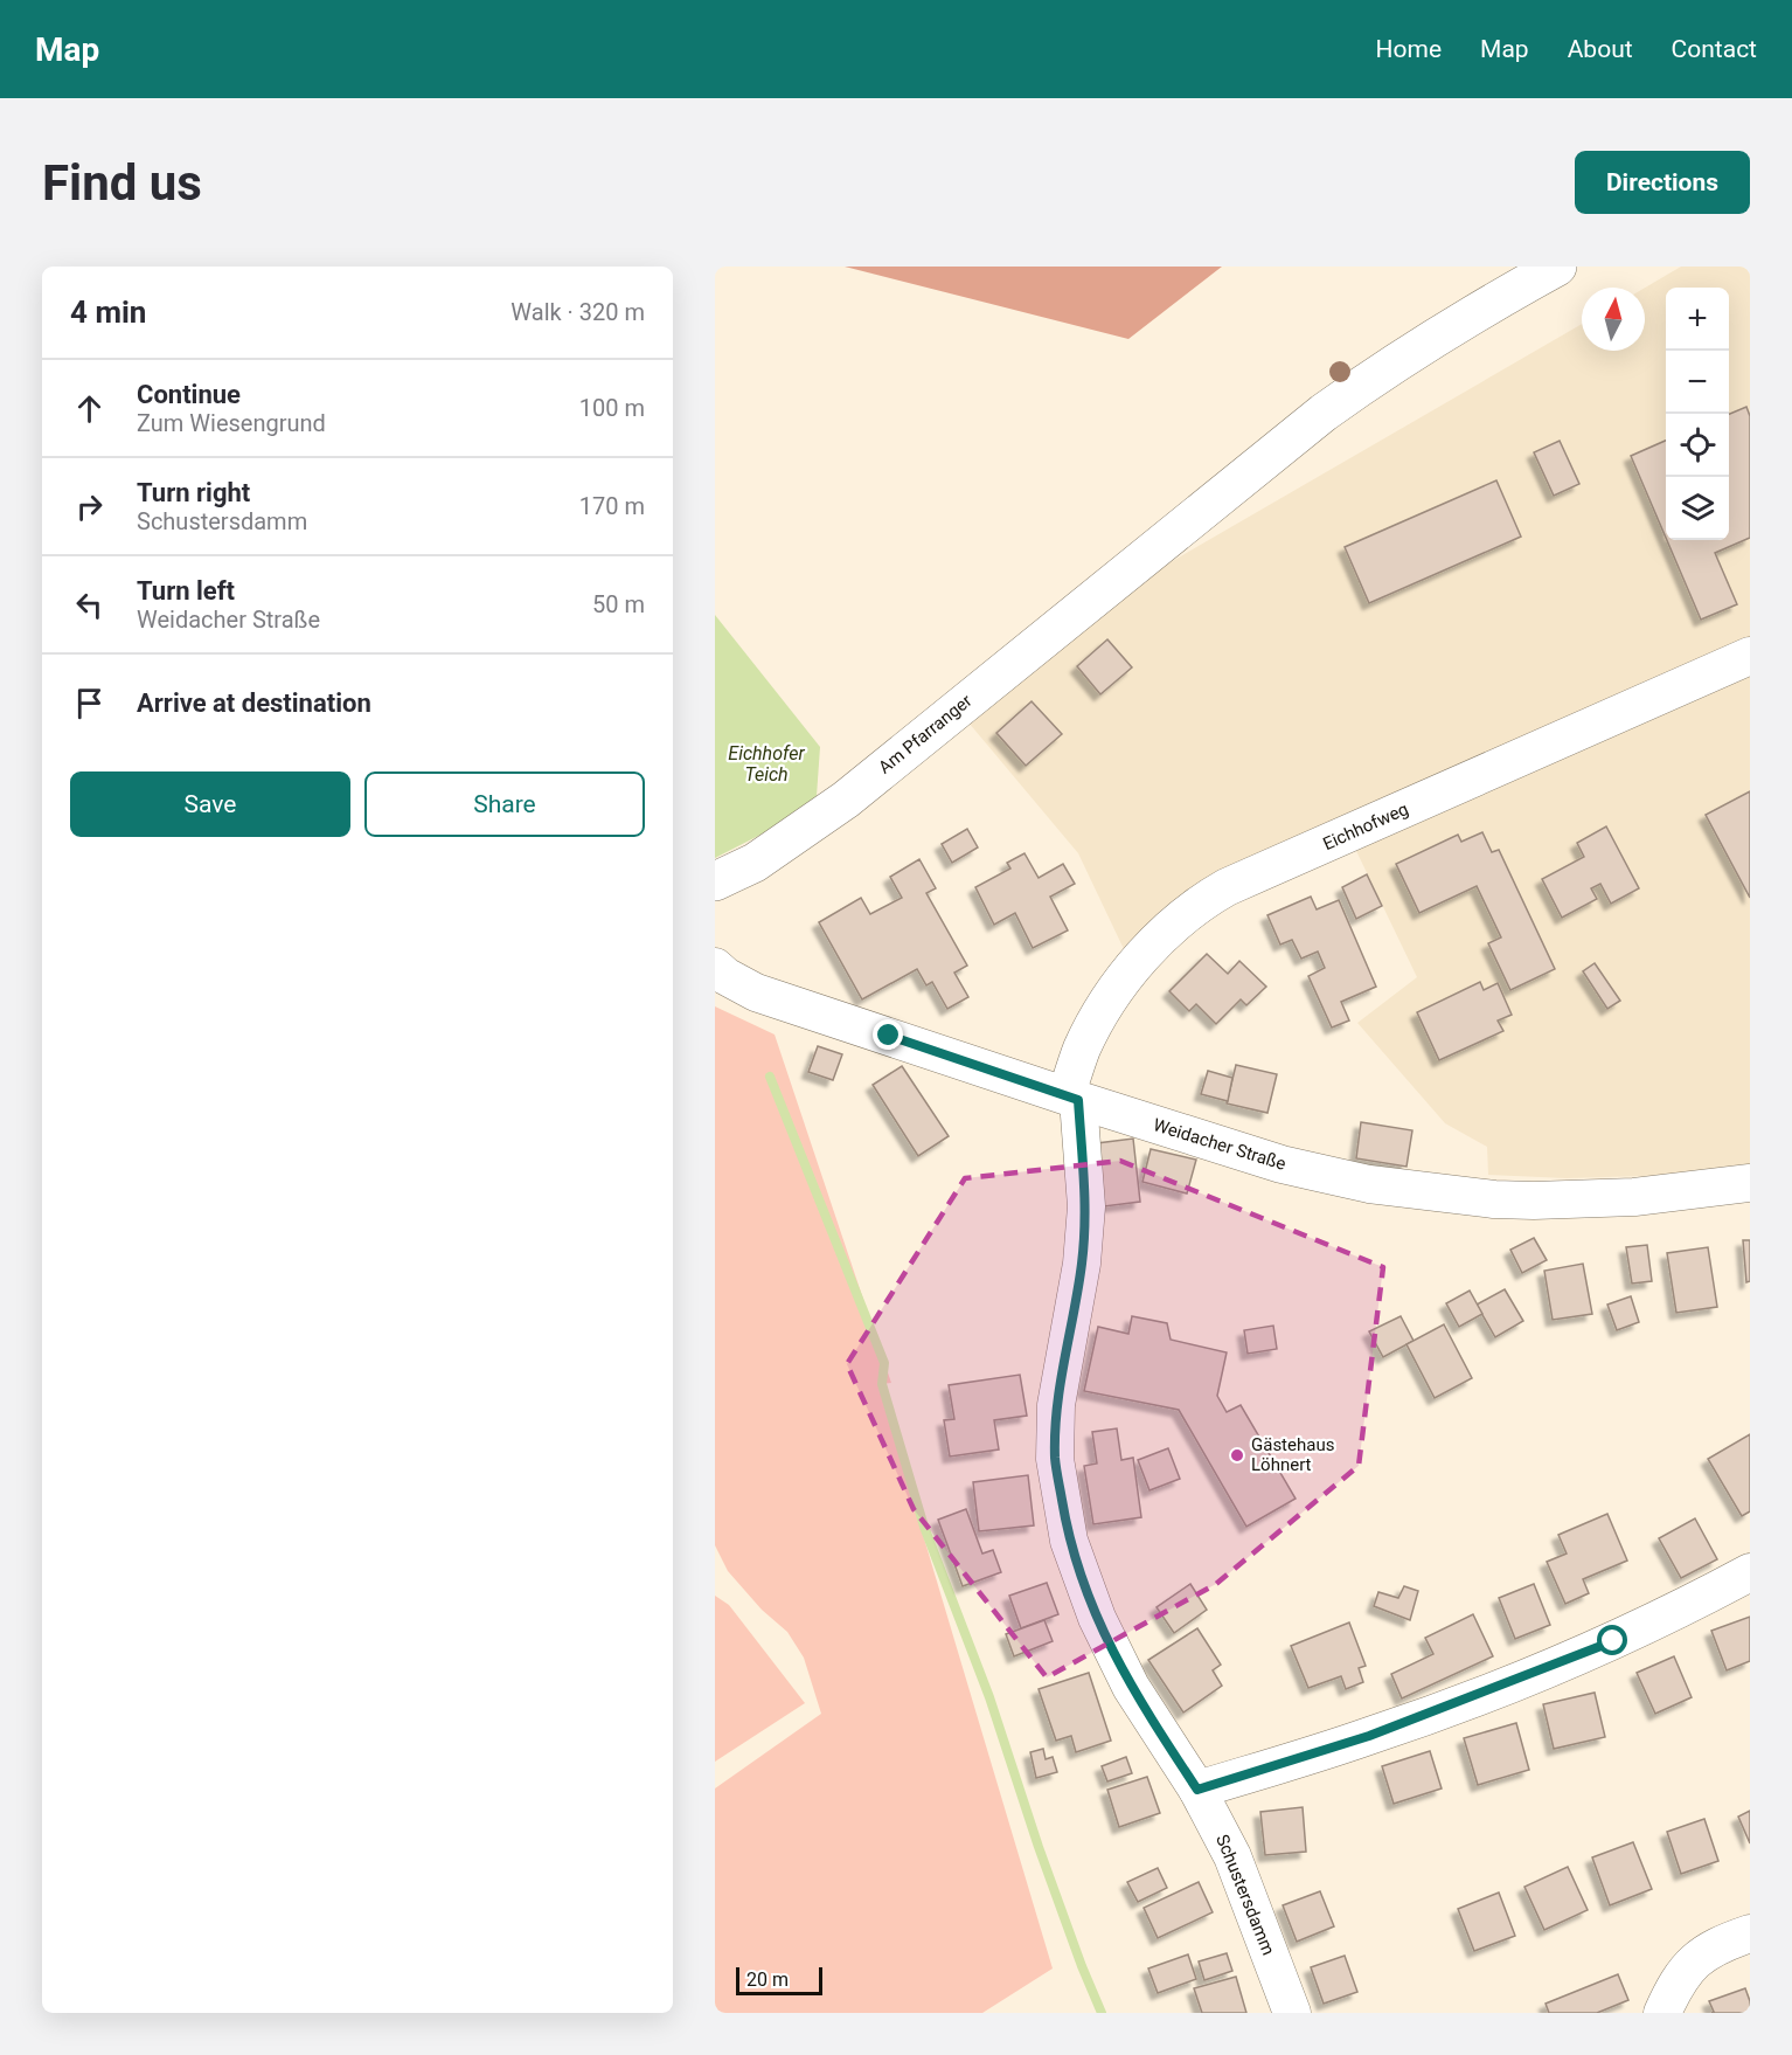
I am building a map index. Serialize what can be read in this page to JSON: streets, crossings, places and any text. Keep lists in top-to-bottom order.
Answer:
{
  "streets": {
    "main road": ["Am Pfarranger"],
    "street": ["Eichhofweg", "Weidacher Straße", "Schustersdamm"]
  },
  "crossings": [
    ["Eichhofweg", "Weidacher Straße"],
    ["Eichhofweg", "Schustersdamm"],
    ["Weidacher Straße", "Schustersdamm"]
  ],
  "water": ["Eichhofer Teich"],
  "places": ["Gästehaus Löhnert"],
  "scale_bar": "20 m",
  "north": "top",
  "page": {
    "header": "Map",
    "nav": [
      "Home",
      "Map",
      "About",
      "Contact"
    ],
    "buttons": [
      "Directions",
      ["Save", "Share"]
    ],
    "title": "Find us",
    "heading": ["4 min", "Walk · 320 m"],
    "map_buttons": ["+", "−"],
    "list": [
      ["Continue", "Zum Wiesengrund", "100 m"],
      ["Turn right", "Schustersdamm", "170 m"],
      ["Turn left", "Weidacher Straße", "50 m"],
      "Arrive at destination"
    ],
    "scale": "20 m"
  }
}
